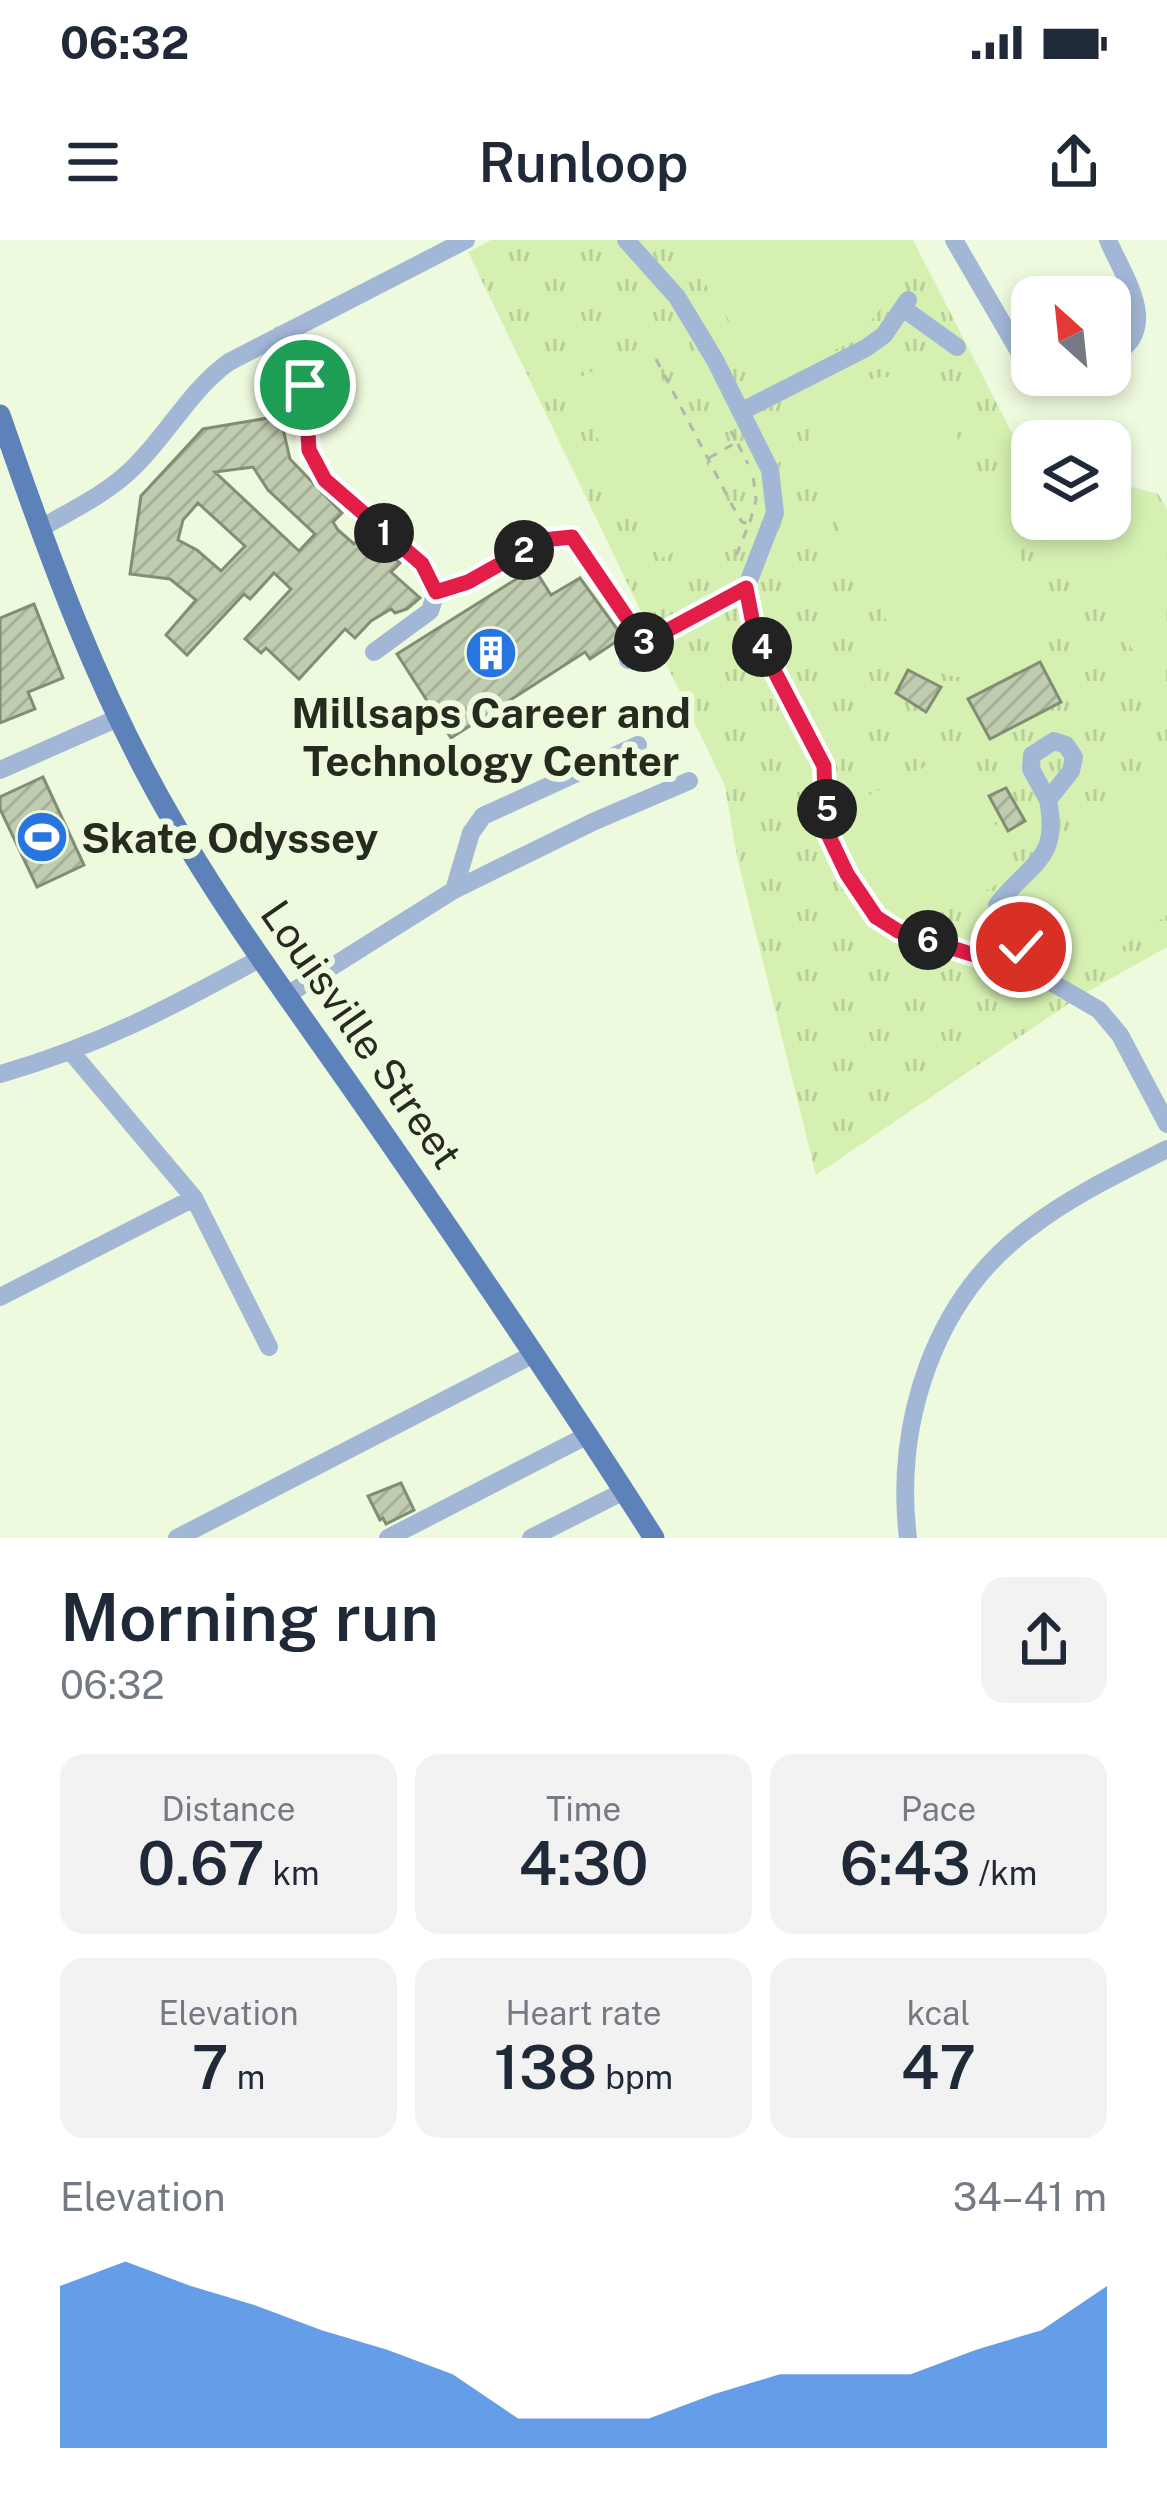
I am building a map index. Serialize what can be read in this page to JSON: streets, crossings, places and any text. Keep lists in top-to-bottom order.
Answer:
{
  "streets": {
    "main road": ["Louisville Street"]
  },
  "places": {
    "building": ["Millsaps Career and Technology Center"],
    "sports": ["Skate Odyssey"]
  },
  "north": "top left",
  "page": {
    "status": "06:32",
    "header": "Runloop",
    "pins": [
      "1",
      "2",
      "3",
      "4",
      "5",
      "6"
    ],
    "heading": ["Morning run", "06:32"],
    "stats": [
      ["Distance", "0.67 km"],
      ["Time", "4:30"],
      ["Pace", "6:43 /km"],
      ["Elevation", "7 m"],
      ["Heart rate", "138 bpm"],
      ["kcal", "47"]
    ],
    "chart": ["Elevation", "34–41 m"]
  }
}
